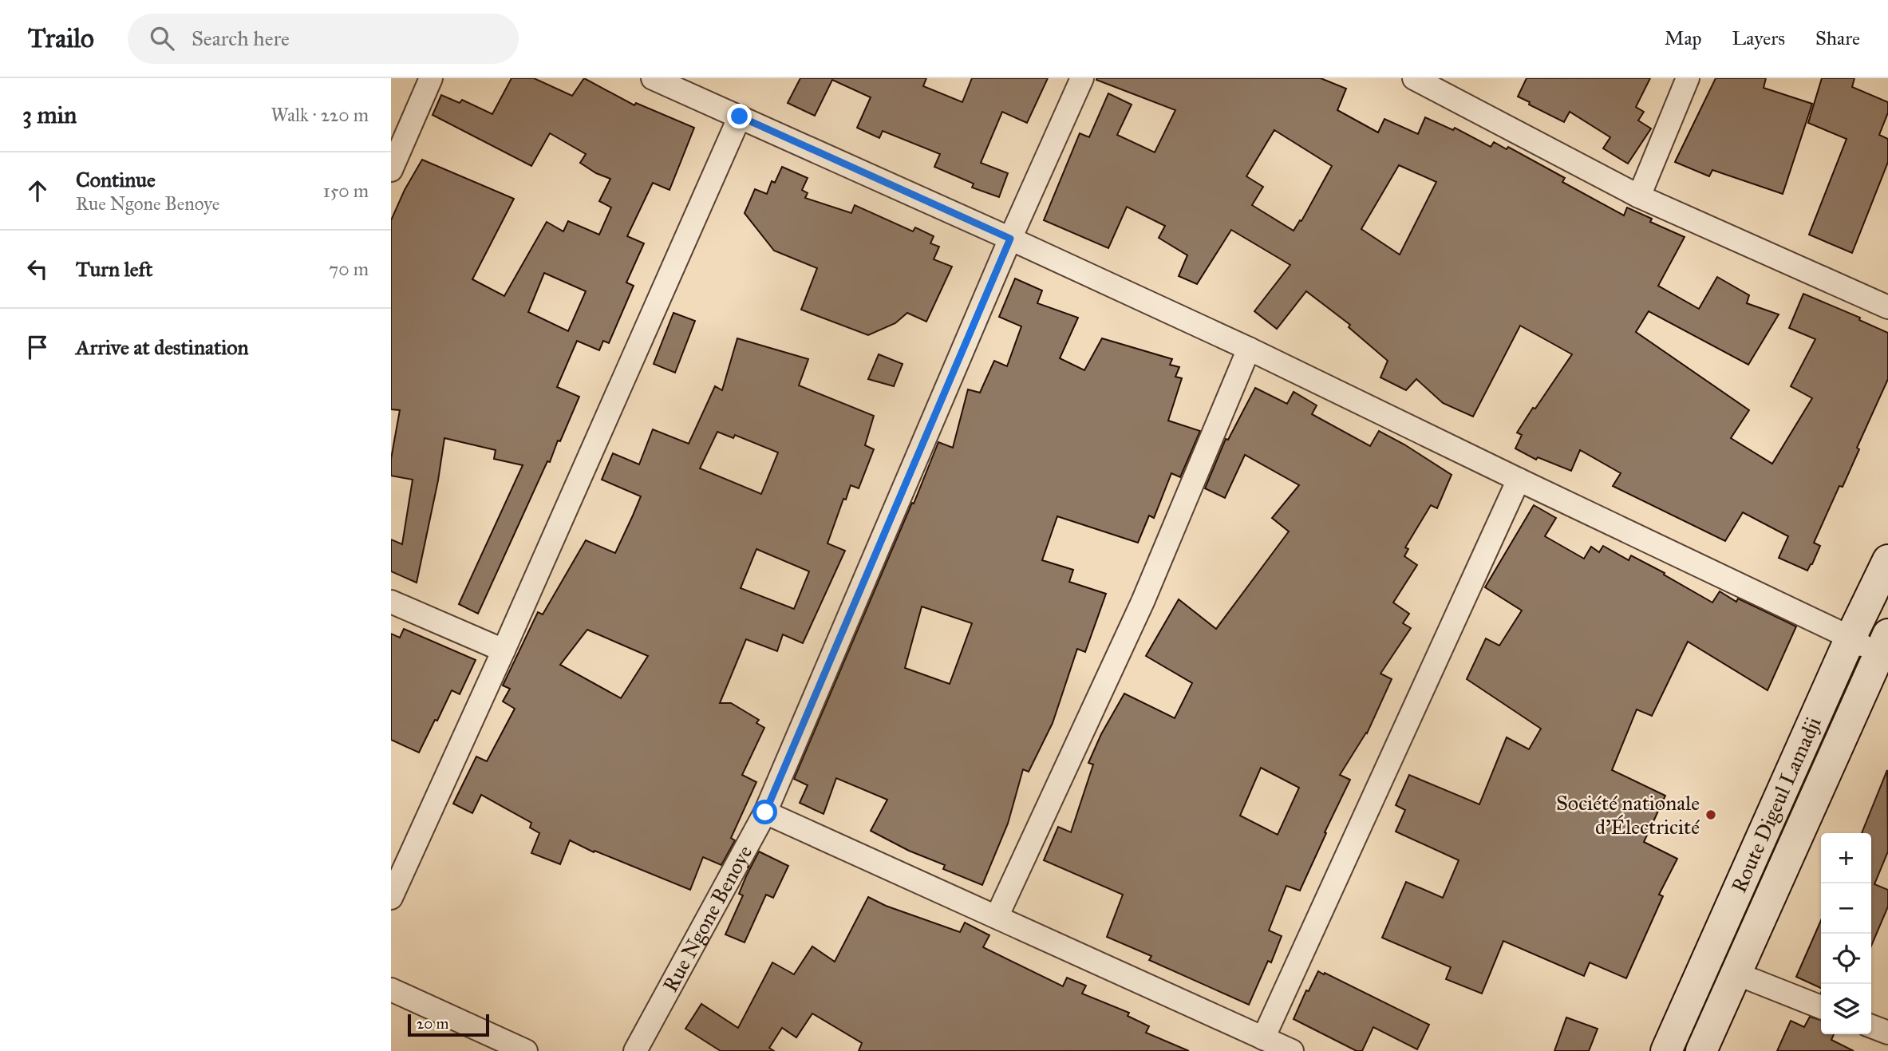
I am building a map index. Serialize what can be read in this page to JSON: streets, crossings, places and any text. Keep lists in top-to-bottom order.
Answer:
{
  "streets": {
    "main road": ["Route Digeul Lamadji"],
    "street": ["Rue Ngone Benoye"]
  },
  "places": ["Société nationale d'Électricité"],
  "scale_bar": "20 m",
  "page": {
    "header": "Trailo",
    "search": "Search here",
    "nav": ["Map", "Layers", "Share"],
    "heading": ["3 min", "Walk · 220 m"],
    "list": [
      ["Continue", "Rue Ngone Benoye", "150 m"],
      ["Turn left", "70 m"],
      "Arrive at destination"
    ],
    "map_buttons": ["+", "−"],
    "scale": "20 m"
  }
}
